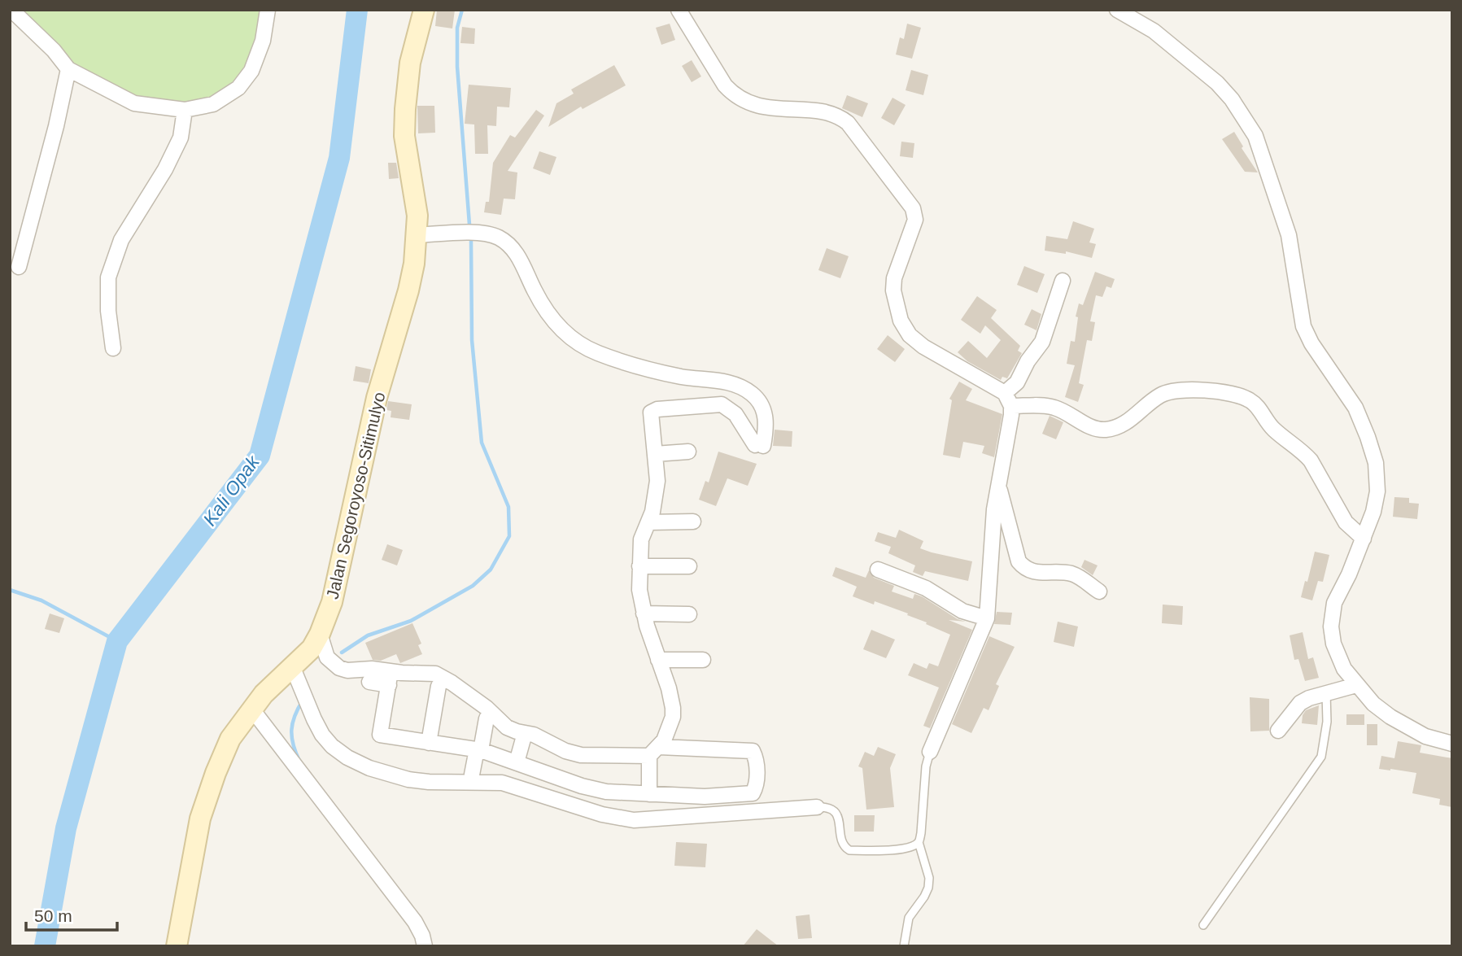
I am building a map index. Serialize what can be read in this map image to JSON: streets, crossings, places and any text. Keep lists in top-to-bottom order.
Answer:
{
  "streets": {
    "main road": ["Jalan Segoroyoso-Sitimulyo"]
  },
  "water": ["Kali Opak"],
  "scale_bar": "50 m"
}
